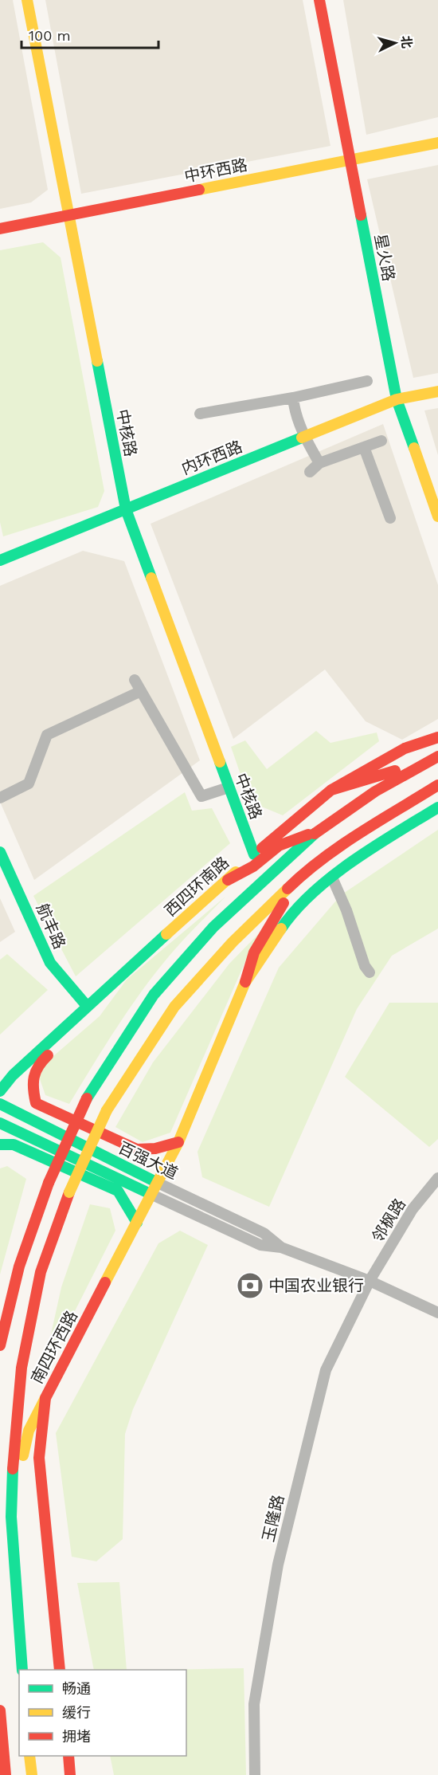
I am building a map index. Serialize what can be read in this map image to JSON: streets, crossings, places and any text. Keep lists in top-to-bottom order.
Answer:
{
  "streets": {
    "main road": [
      "中环西路",
      "星火路",
      "中核路",
      "内环西路",
      "西四环南路",
      "航丰路",
      "百强大道",
      "南四环西路"
    ],
    "street": ["邻枫路", "玉隆路"]
  },
  "crossings": [
    ["中环西路", "星火路"],
    ["中环西路", "中核路"],
    ["星火路", "内环西路"],
    ["中核路", "内环西路"],
    ["中核路", "西四环南路"],
    ["西四环南路", "航丰路"],
    ["百强大道", "邻枫路"],
    ["百强大道", "南四环西路"],
    ["百强大道", "玉隆路"],
    ["邻枫路", "玉隆路"]
  ],
  "places": {
    "bank": ["中国农业银行"]
  },
  "legend": ["畅通", "缓行", "拥堵"],
  "scale_bar": "100 m",
  "north": "right"
}
